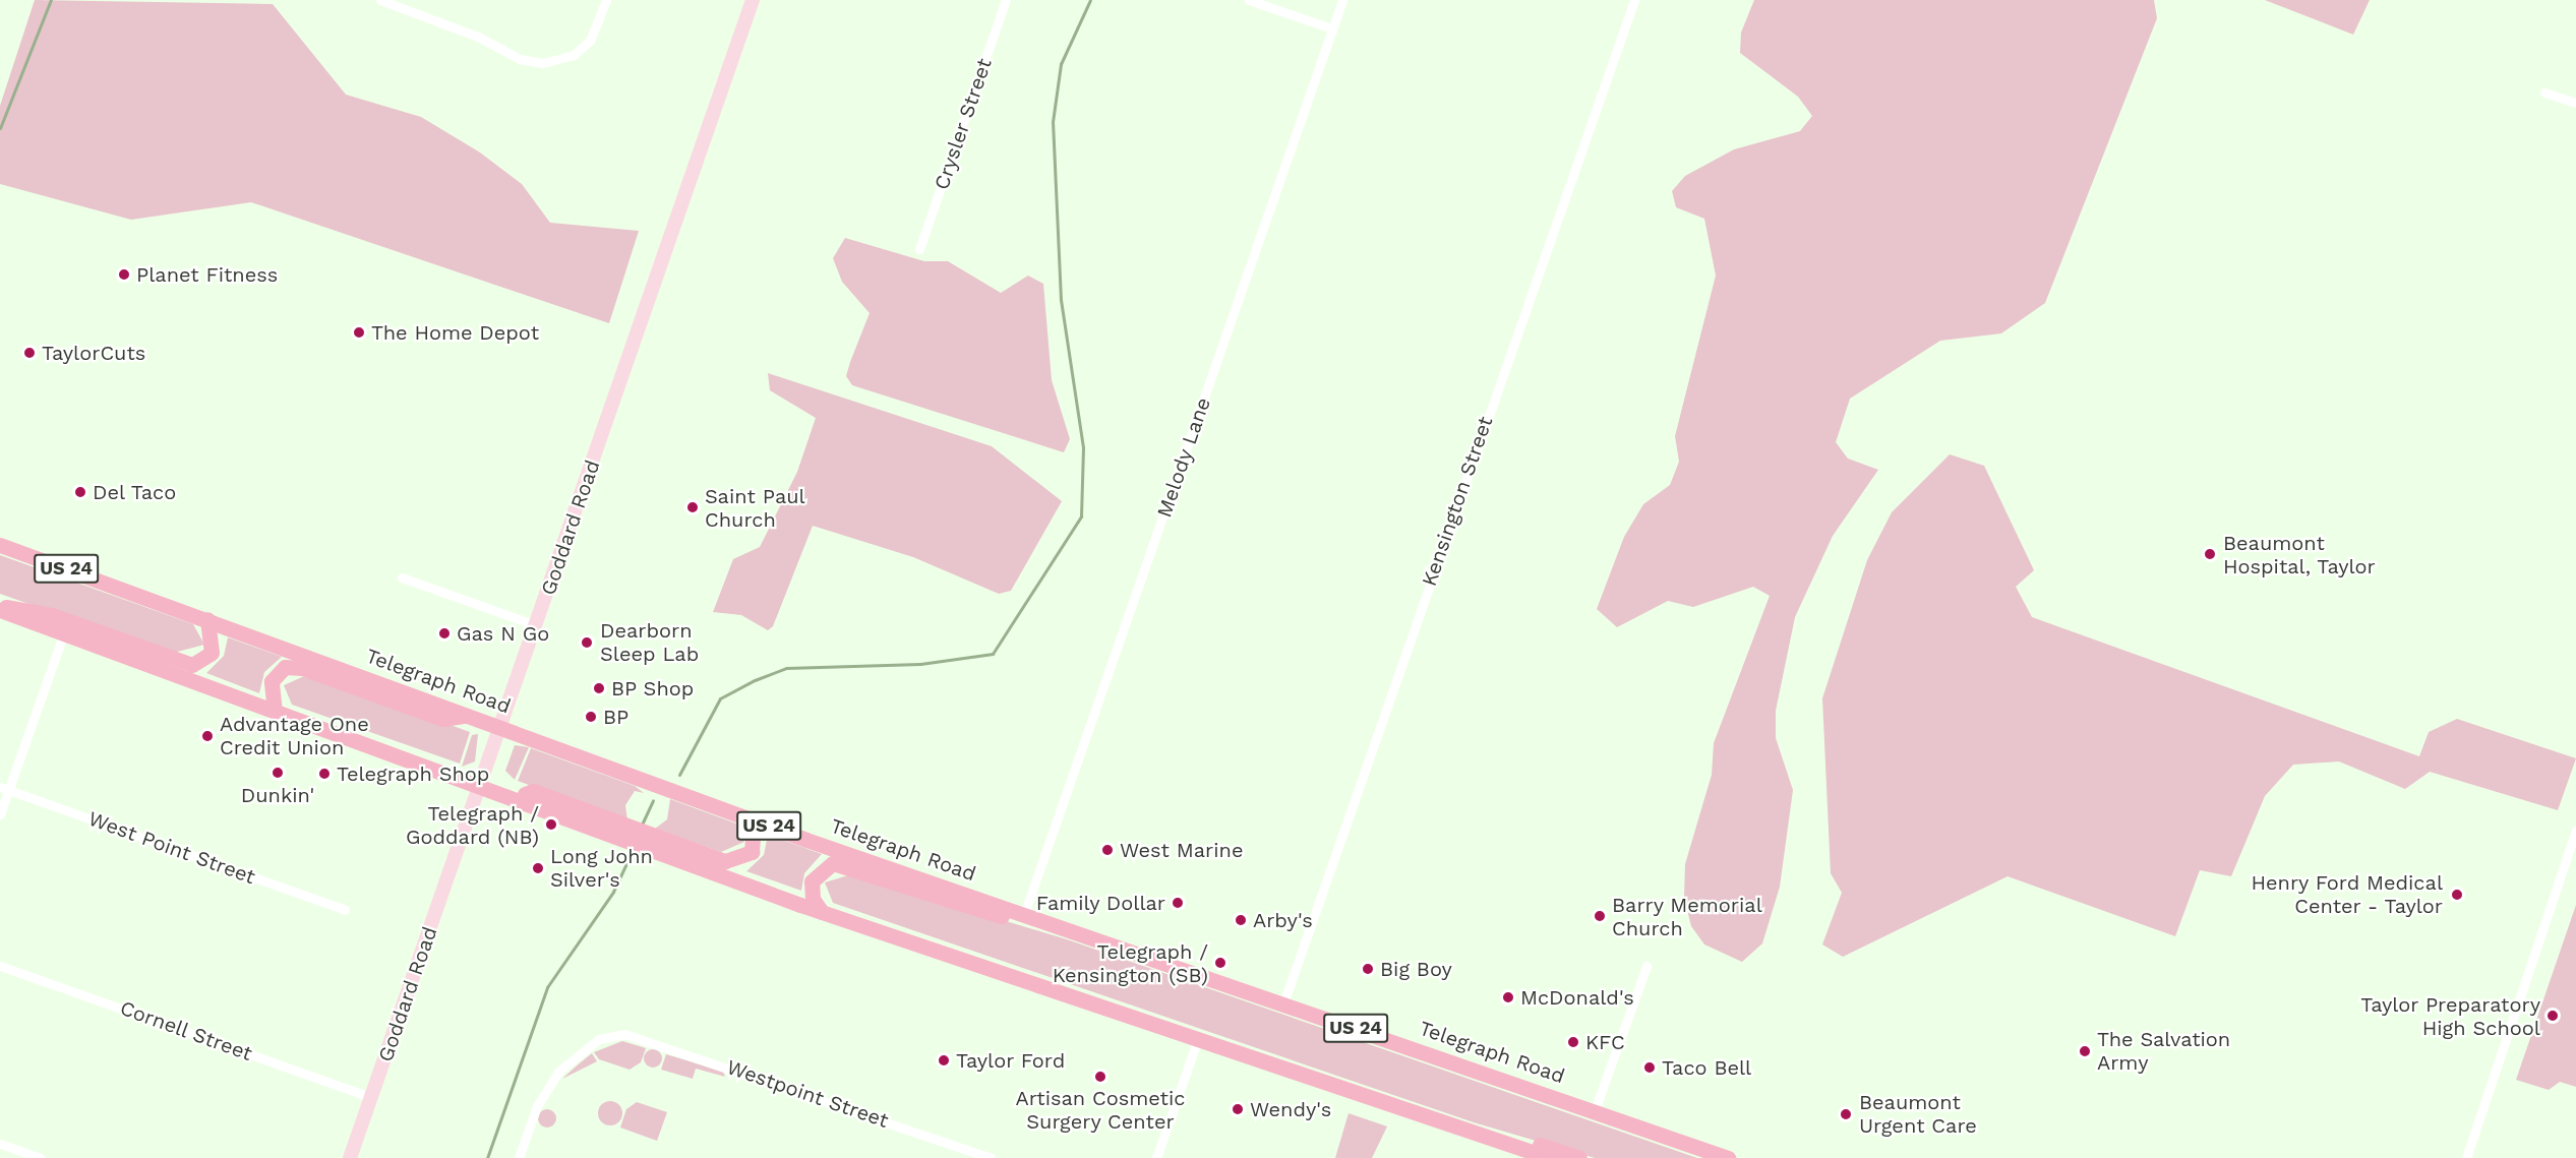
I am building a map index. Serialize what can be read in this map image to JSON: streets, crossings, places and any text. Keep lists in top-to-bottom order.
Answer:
{
  "streets": {
    "main road": ["Goddard Road", "US 24", "Telegraph Road"],
    "street": [
      "Crysler Street",
      "Melody Lane",
      "Kensington Street",
      "West Point Street",
      "Cornell Street",
      "Westpoint Street"
    ]
  },
  "crossings": [
    ["Melody Lane", "Telegraph Road"],
    ["Kensington Street", "Telegraph Road"],
    ["Goddard Road", "Telegraph Road"],
    ["Goddard Road", "Cornell Street"]
  ],
  "places": [
    "Planet Fitness",
    "The Home Depot",
    "TaylorCuts",
    "Del Taco",
    "Saint Paul Church",
    "Beaumont Hospital, Taylor",
    "Gas N Go",
    "Dearborn Sleep Lab",
    "BP Shop",
    "BP",
    "Advantage One Credit Union",
    "Dunkin'",
    "Telegraph Shop",
    "Telegraph / Goddard (NB)",
    "West Marine",
    "Long John Silver's",
    "Henry Ford Medical Center - Taylor",
    "Family Dollar",
    "Barry Memorial Church",
    "Arby's",
    "Telegraph / Kensington (SB)",
    "Big Boy",
    "McDonald's",
    "Taylor Preparatory High School",
    "KFC",
    "The Salvation Army",
    "Taylor Ford",
    "Taco Bell",
    "Artisan Cosmetic Surgery Center",
    "Wendy's",
    "Beaumont Urgent Care"
  ]
}
